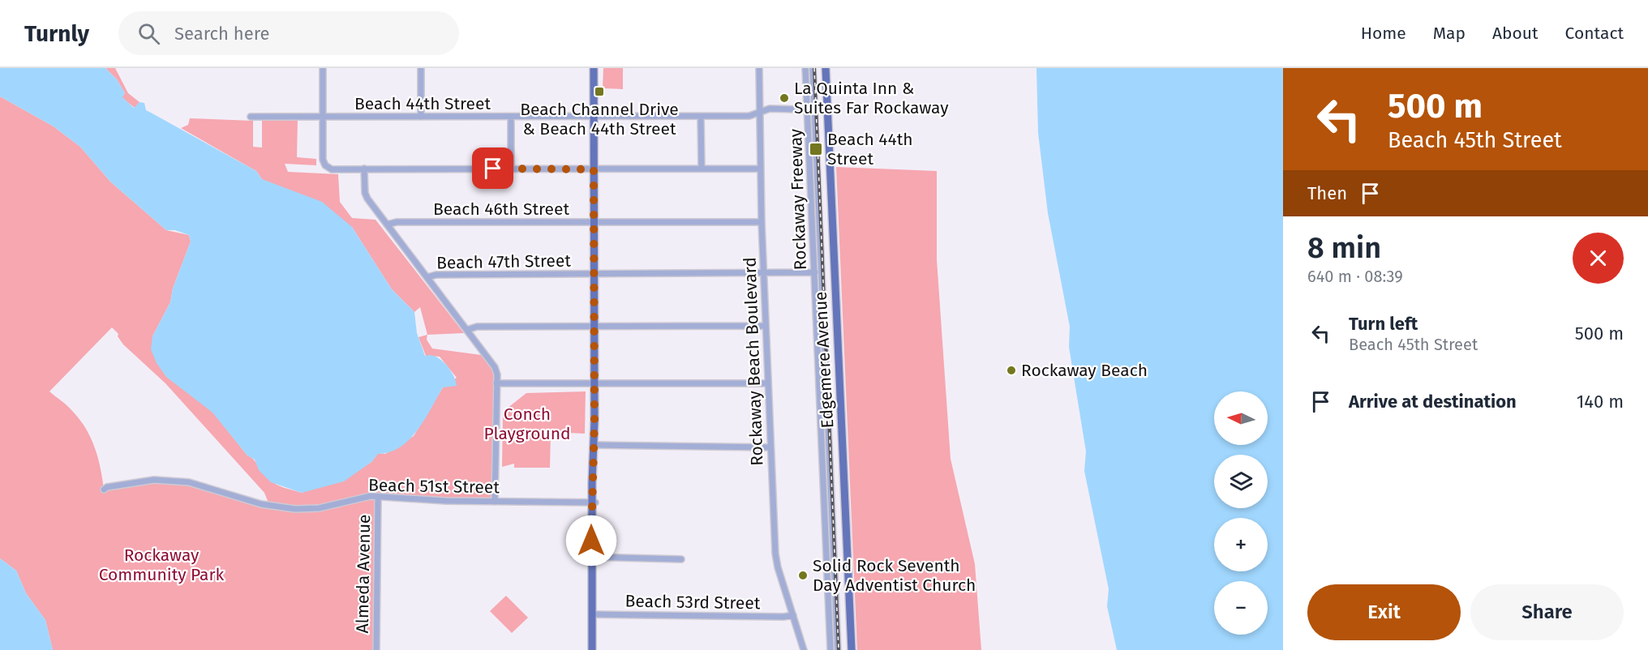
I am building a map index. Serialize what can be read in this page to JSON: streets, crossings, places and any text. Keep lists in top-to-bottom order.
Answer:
{
  "streets": {
    "main road": ["Edgemere Avenue"],
    "street": [
      "Beach 44th Street",
      "Rockaway Freeway",
      "Beach 46th Street",
      "Beach 47th Street",
      "Rockaway Beach Boulevard",
      "Beach 51st Street",
      "Almeda Avenue",
      "Beach 53rd Street"
    ]
  },
  "crossings": [
    ["Beach 44th Street", "Rockaway Freeway"],
    ["Beach 44th Street", "Edgemere Avenue"],
    ["Beach 44th Street", "Rockaway Beach Boulevard"],
    ["Rockaway Freeway", "Beach 47th Street"],
    ["Beach 46th Street", "Rockaway Beach Boulevard"],
    ["Beach 47th Street", "Rockaway Beach Boulevard"],
    ["Rockaway Beach Boulevard", "Beach 53rd Street"],
    ["Beach 51st Street", "Almeda Avenue"]
  ],
  "parks": ["Conch Playground", "Rockaway Community Park"],
  "places": {
    "transit": ["Beach Channel Drive & Beach 44th Street", "Beach 44th Street"],
    "other": ["La Quinta Inn & Suites Far Rockaway", "Rockaway Beach", "Solid Rock Seventh Day Adventist Church"]
  },
  "north": "left",
  "page": {
    "header": "Turnly",
    "search": "Search here",
    "nav": [
      "Home",
      "Map",
      "About",
      "Contact"
    ],
    "turn": ["500 m", "Beach 45th Street"],
    "then": "Then",
    "heading": ["8 min", "640 m · 08:39"],
    "list": [
      {
        "name": "Turn left",
        "note": "Beach 45th Street",
        "value": "500 m"
      },
      {
        "name": "Arrive at destination",
        "value": "140 m"
      }
    ],
    "map_buttons": ["+", "−"],
    "buttons": ["Exit", "Share"]
  }
}
